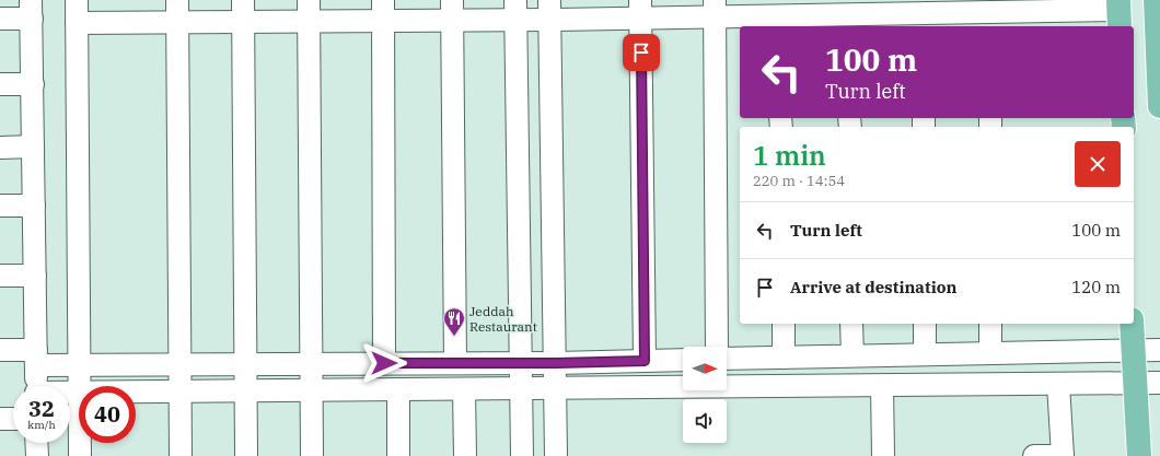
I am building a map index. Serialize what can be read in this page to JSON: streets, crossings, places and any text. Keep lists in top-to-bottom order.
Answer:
{
  "places": {
    "restaurant": ["Jeddah Restaurant"]
  },
  "north": "right",
  "page": {
    "turn": ["100 m", "Turn left"],
    "heading": ["1 min", "220 m · 14:54"],
    "list": [
      {
        "name": "Turn left",
        "value": "100 m"
      },
      {
        "name": "Arrive at destination",
        "value": "120 m"
      }
    ],
    "speed": "32 km/h",
    "limit": "40"
  }
}
